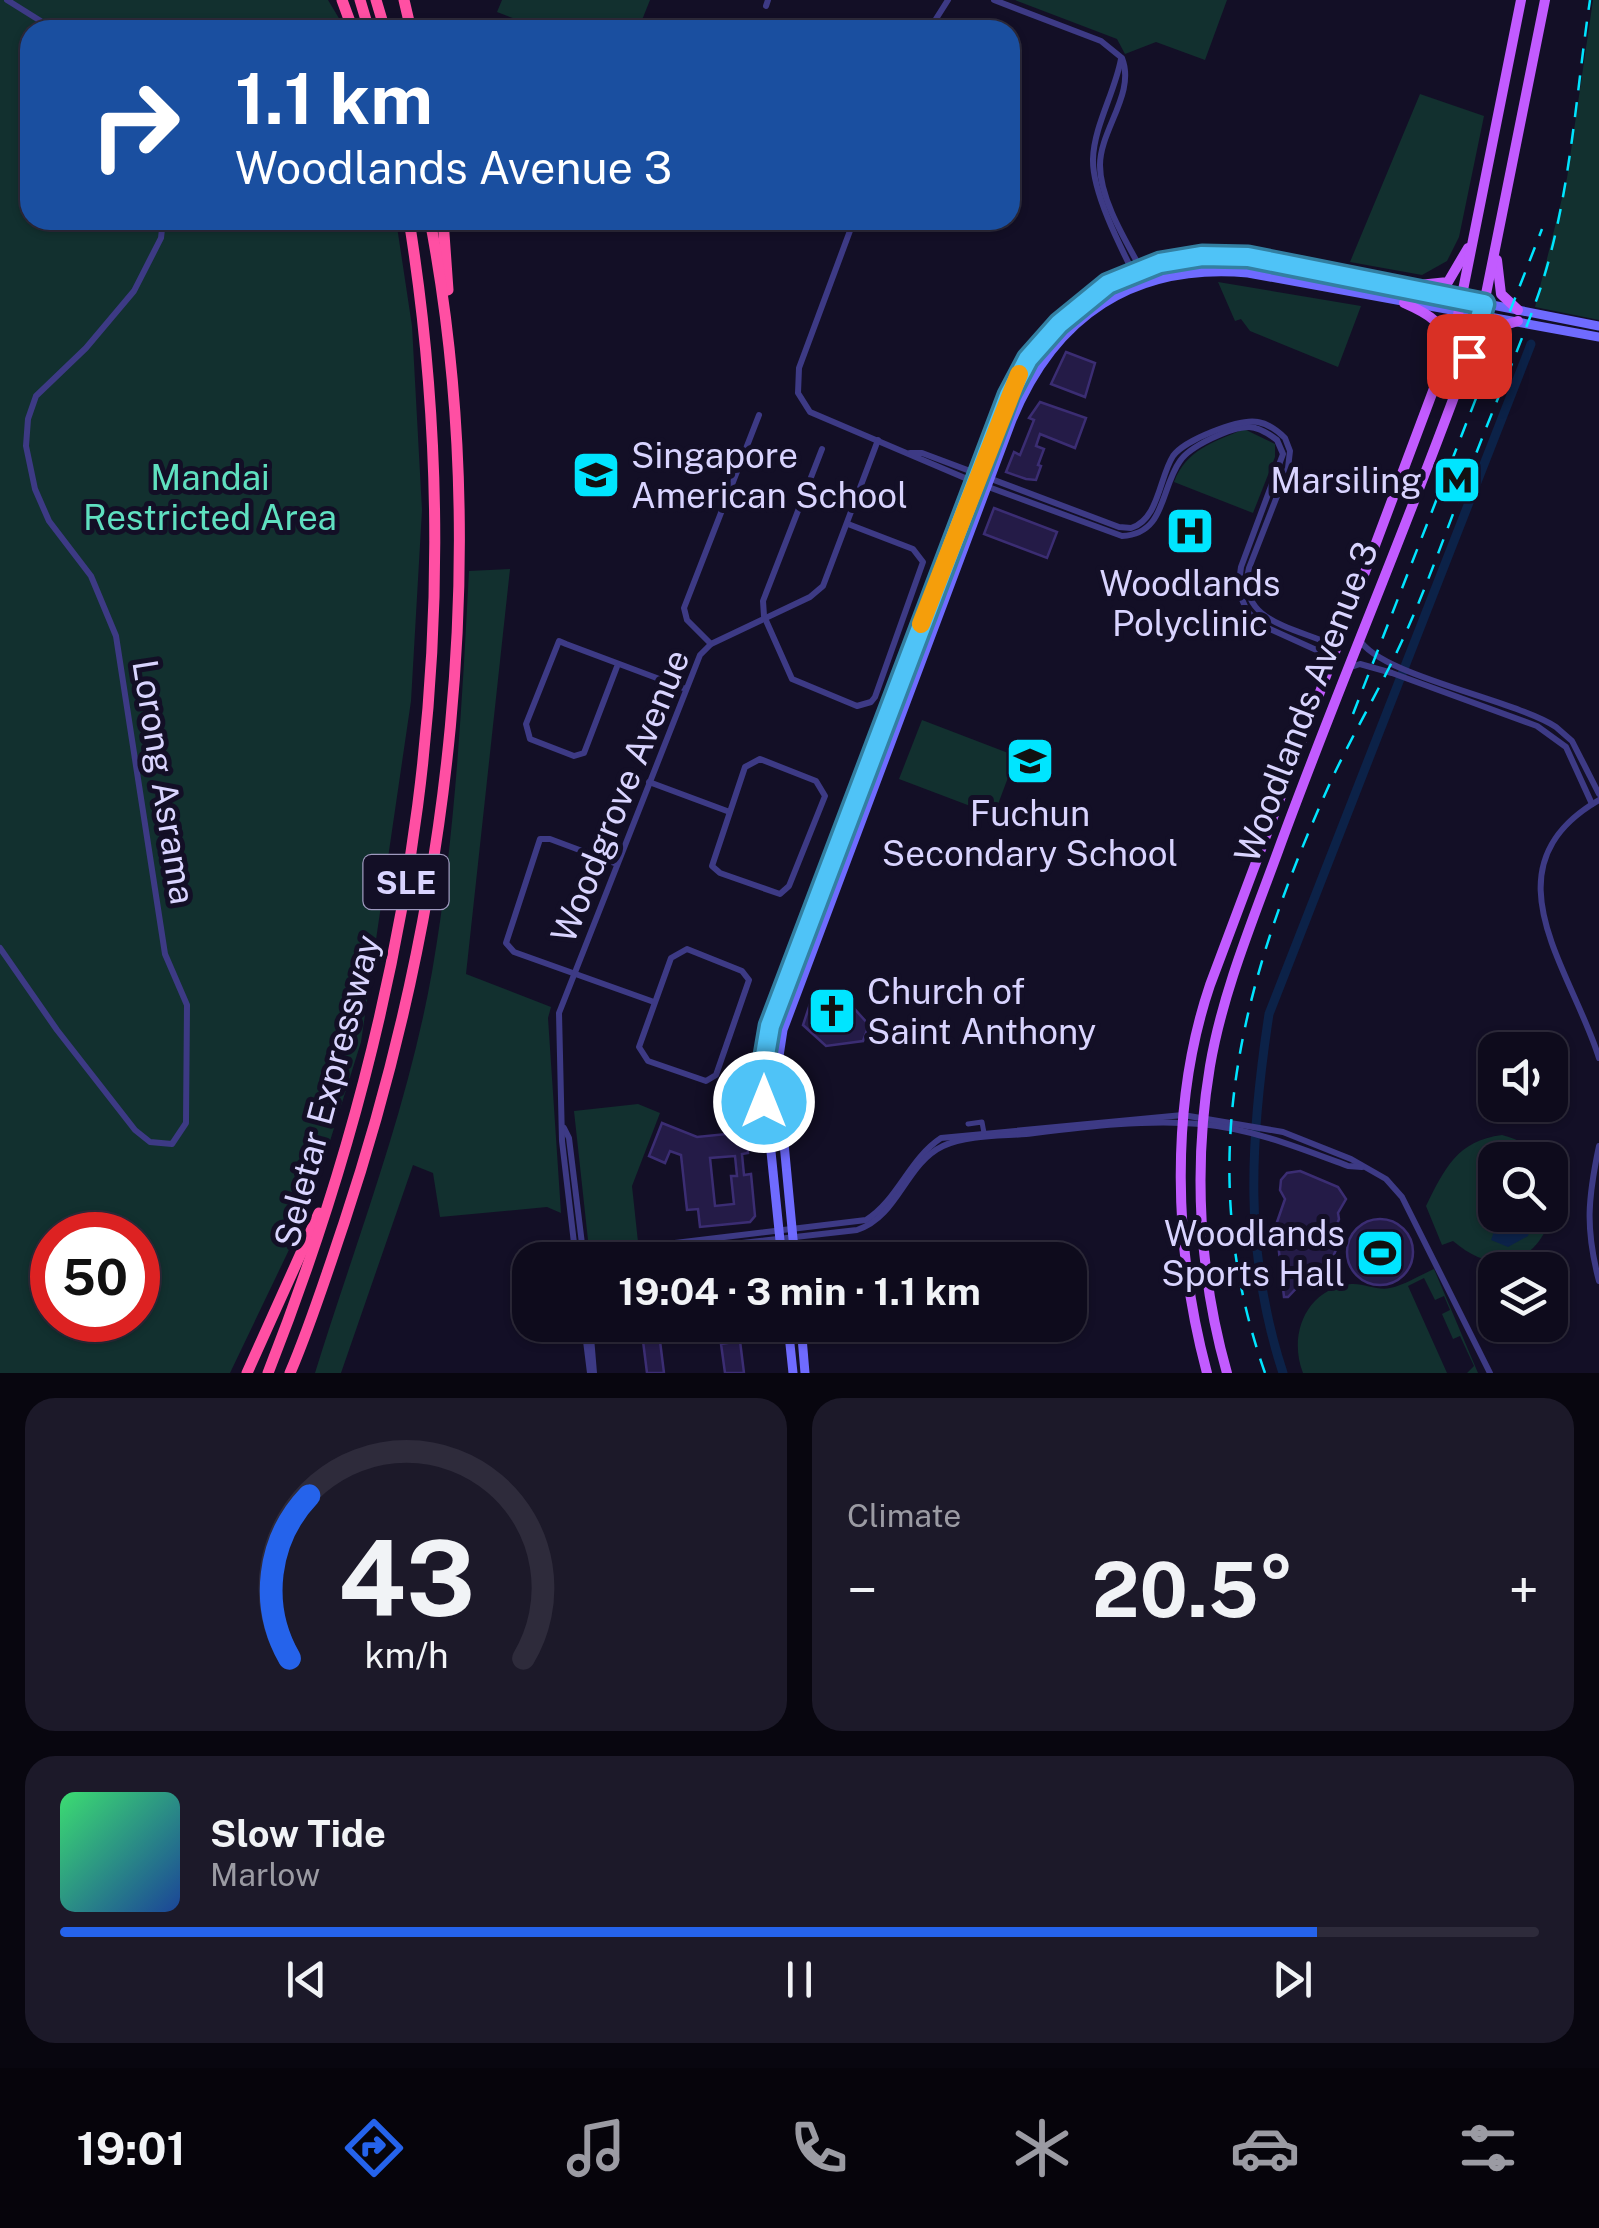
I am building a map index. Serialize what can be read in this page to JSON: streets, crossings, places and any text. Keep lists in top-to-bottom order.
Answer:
{
  "streets": {
    "highway": ["SLE", "Seletar Expressway"],
    "main road": ["Woodlands Avenue 3"],
    "street": ["Lorong Asrama", "Woodgrove Avenue"]
  },
  "parks": ["Mandai Restricted Area"],
  "places": {
    "school or university": ["Singapore American School", "Fuchun Secondary School"],
    "metro station": ["Marsiling"],
    "hospital": ["Woodlands Polyclinic"],
    "church": ["Church of Saint Anthony"],
    "sports": ["Woodlands Sports Hall"]
  },
  "page": {
    "turn": ["1.1 km", "Woodlands Avenue 3"],
    "limit": "50",
    "trip": "19:04 · 3 min · 1.1 km",
    "tile": "Climate",
    "heat": ["−", "20.5°", "+"],
    "song": ["Slow Tide", "Marlow"],
    "tabs": "19:01",
    "gauge": ["43", "km/h"]
  }
}
